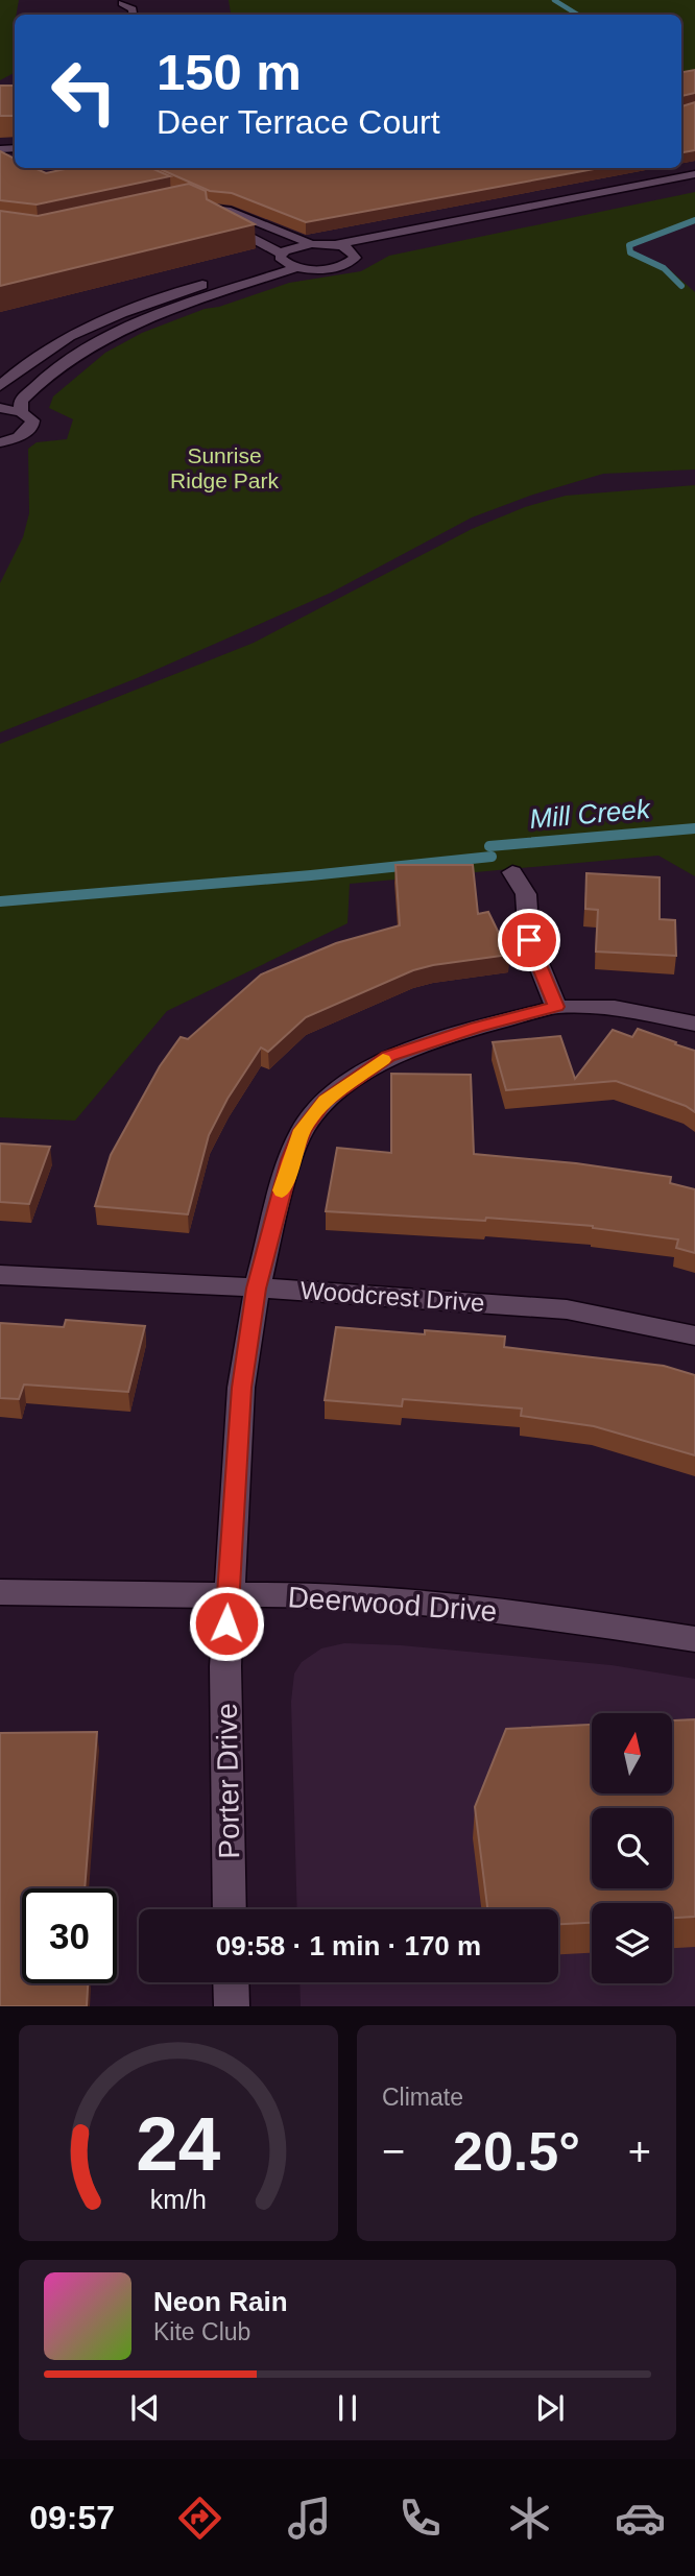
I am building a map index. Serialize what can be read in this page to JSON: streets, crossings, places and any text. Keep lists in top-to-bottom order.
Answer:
{
  "streets": {
    "street": ["Woodcrest Drive", "Deerwood Drive", "Porter Drive"]
  },
  "crossings": [
    ["Woodcrest Drive", "Porter Drive"],
    ["Deerwood Drive", "Porter Drive"]
  ],
  "water": ["Mill Creek"],
  "parks": ["Sunrise Ridge Park"],
  "north": "top",
  "page": {
    "turn": ["150 m", "Deer Terrace Court"],
    "limit": "30",
    "trip": "09:58 · 1 min · 170 m",
    "tile": "Climate",
    "heat": ["−", "20.5°", "+"],
    "song": ["Neon Rain", "Kite Club"],
    "tabs": "09:57",
    "gauge": ["24", "km/h"]
  }
}
